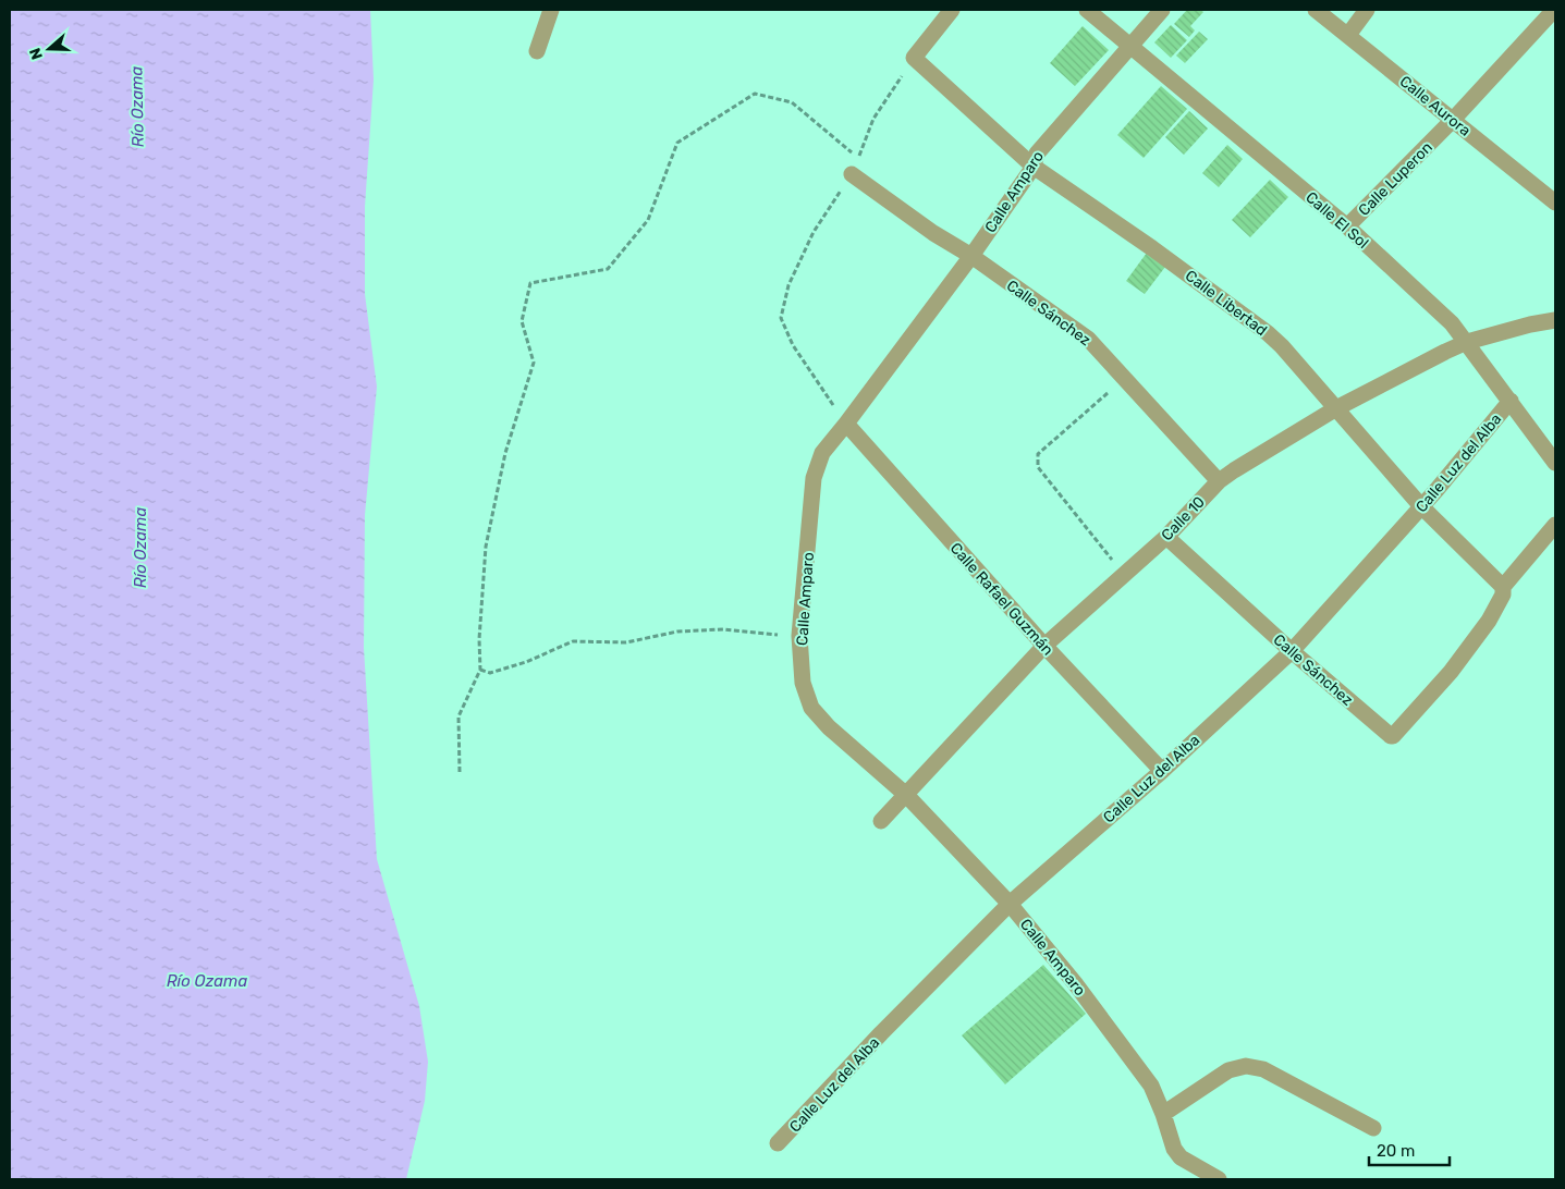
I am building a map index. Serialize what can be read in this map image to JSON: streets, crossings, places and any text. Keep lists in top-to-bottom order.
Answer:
{
  "streets": {
    "street": [
      "Calle Aurora",
      "Calle Luperon",
      "Calle Amparo",
      "Calle El Sol",
      "Calle Libertad",
      "Calle Sánchez",
      "Calle Luz del Alba",
      "Calle 10",
      "Calle Rafael Guzmán"
    ]
  },
  "crossings": [
    ["Calle Aurora", "Calle Luperon"],
    ["Calle Luperon", "Calle El Sol"],
    ["Calle Amparo", "Calle El Sol"],
    ["Calle Amparo", "Calle Libertad"],
    ["Calle Amparo", "Calle Sánchez"],
    ["Calle Amparo", "Calle Luz del Alba"],
    ["Calle Amparo", "Calle 10"],
    ["Calle Amparo", "Calle Rafael Guzmán"],
    ["Calle El Sol", "Calle Luz del Alba"],
    ["Calle El Sol", "Calle 10"],
    ["Calle Libertad", "Calle Sánchez"],
    ["Calle Libertad", "Calle Luz del Alba"],
    ["Calle Libertad", "Calle 10"],
    ["Calle Sánchez", "Calle Luz del Alba"],
    ["Calle Sánchez", "Calle 10"],
    ["Calle Luz del Alba", "Calle Rafael Guzmán"],
    ["Calle 10", "Calle Rafael Guzmán"]
  ],
  "water": ["Río Ozama"],
  "scale_bar": "20 m",
  "north": "left"
}
